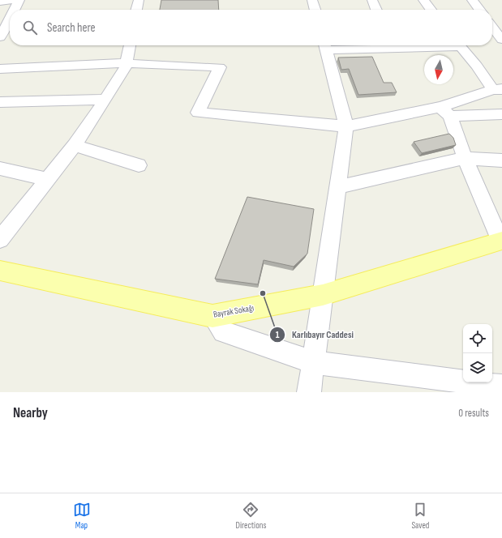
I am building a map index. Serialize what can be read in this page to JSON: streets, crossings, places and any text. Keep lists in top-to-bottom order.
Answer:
{
  "streets": {
    "main road": ["Bayrak Sokağı"]
  },
  "places": ["Karlıbayır Caddesi"],
  "north": "bottom",
  "page": {
    "search": "Search here",
    "heading": ["Nearby", "0 results"],
    "nav": ["Map", "Directions", "Saved"]
  }
}
